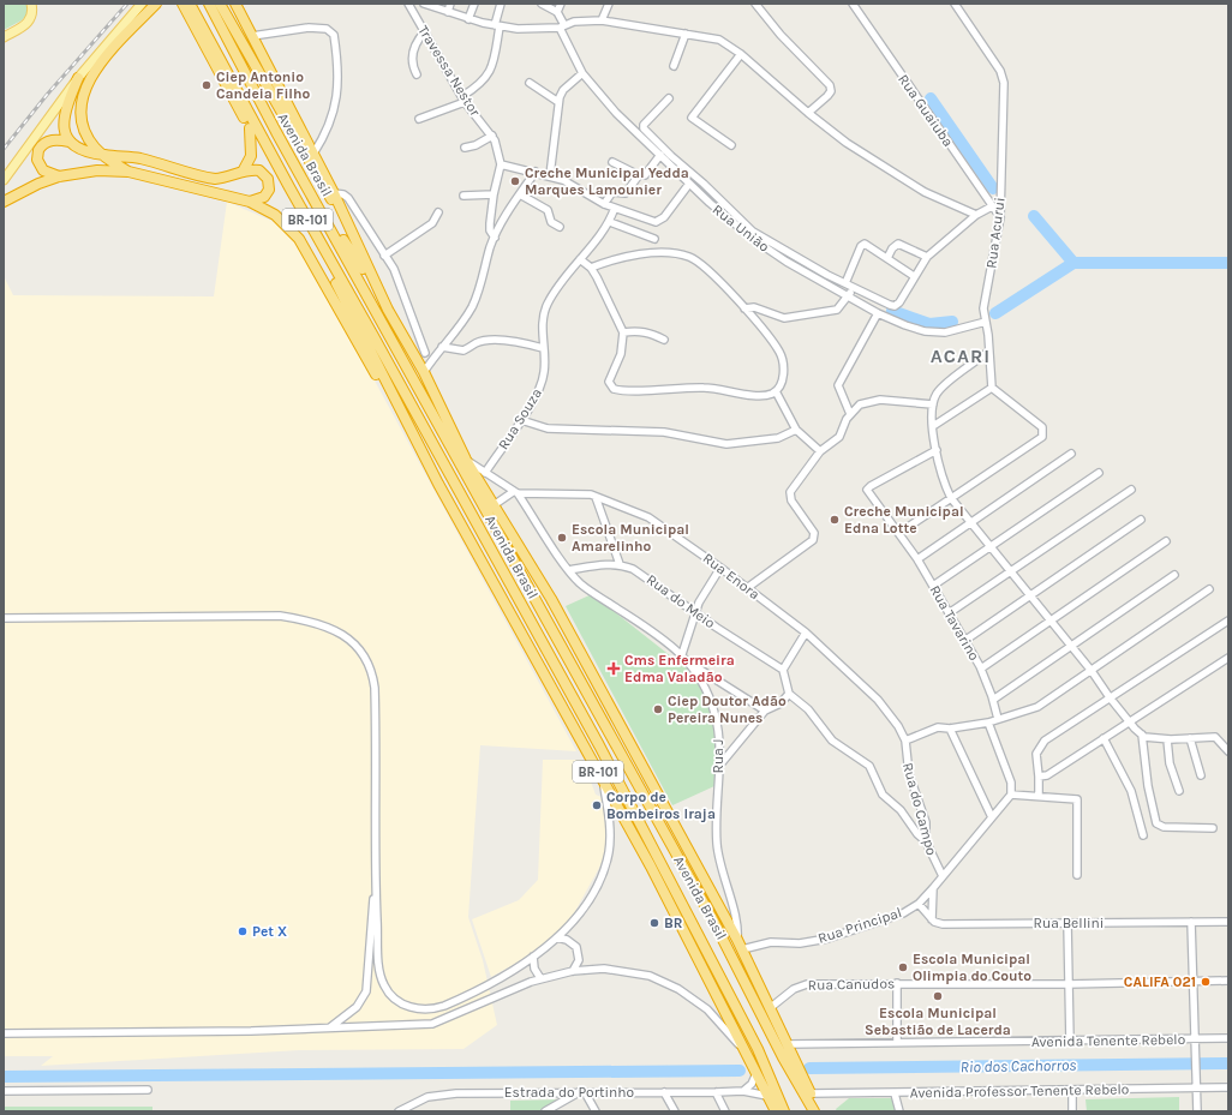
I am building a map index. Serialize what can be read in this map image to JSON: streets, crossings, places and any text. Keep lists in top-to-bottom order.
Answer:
{
  "streets": {
    "highway": ["Avenida Brasil", "BR-101"],
    "street": [
      "Travessa Nestor",
      "Rua Guaiuba",
      "Rua União",
      "Rua Acurui",
      "Rua Souza",
      "Rua Enora",
      "Rua do Meio",
      "Rua Tavarino",
      "Rua J",
      "Rua do Campo",
      "Rua Bellini",
      "Rua Principal",
      "Rua Canudos",
      "Avenida Tenente Rebelo",
      "Avenida Professor Tenente Rebelo",
      "Estrada do Portinho"
    ]
  },
  "crossings": [
    ["Rua Guaiuba", "Rua Acurui"],
    ["Avenida Brasil", "Rua J"],
    ["Avenida Brasil", "Rua Principal"],
    ["Avenida Brasil", "Rua Canudos"],
    ["Avenida Brasil", "Avenida Tenente Rebelo"],
    ["Avenida Brasil", "Avenida Professor Tenente Rebelo"],
    ["Avenida Brasil", "Estrada do Portinho"],
    ["Rua União", "Rua Acurui"],
    ["Rua Enora", "Rua J"],
    ["Rua Enora", "Rua do Campo"],
    ["Rua do Meio", "Rua J"],
    ["Rua J", "Rua Principal"],
    ["Rua do Campo", "Rua Principal"]
  ],
  "districts": ["ACARI"],
  "water": ["Rio dos Cachorros"],
  "places": {
    "other": [
      "Ciep Antonio Candeia Filho",
      "Creche Municipal Yedda Marques Lamounier",
      "Creche Municipal Edna Lotte",
      "Escola Municipal Amarelinho",
      "Ciep Doutor Adão Pereira Nunes",
      "Corpo de Bombeiros Iraja",
      "BR",
      "Pet X",
      "Escola Municipal Olimpia do Couto",
      "CALIFA 021",
      "Escola Municipal Sebastião de Lacerda"
    ],
    "health": ["Cms Enfermeira Edma Valadão"]
  }
}
